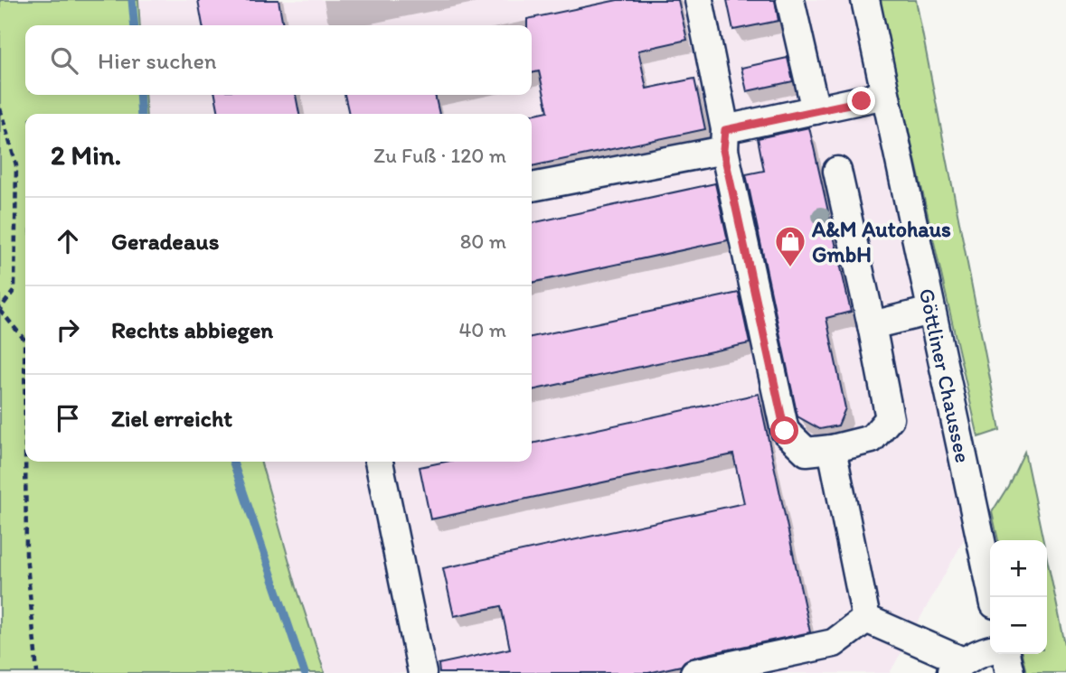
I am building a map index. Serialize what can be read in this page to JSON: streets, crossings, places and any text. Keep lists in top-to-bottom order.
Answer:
{
  "streets": {
    "street": ["Göttliner Chaussee"]
  },
  "places": {
    "shop": ["A&M Autohaus GmbH"]
  },
  "page": {
    "search": "Hier suchen",
    "heading": ["2 Min.", "Zu Fuß · 120 m"],
    "list": [
      ["Geradeaus", "80 m"],
      ["Rechts abbiegen", "40 m"],
      "Ziel erreicht"
    ],
    "map_buttons": ["+", "−"]
  }
}
